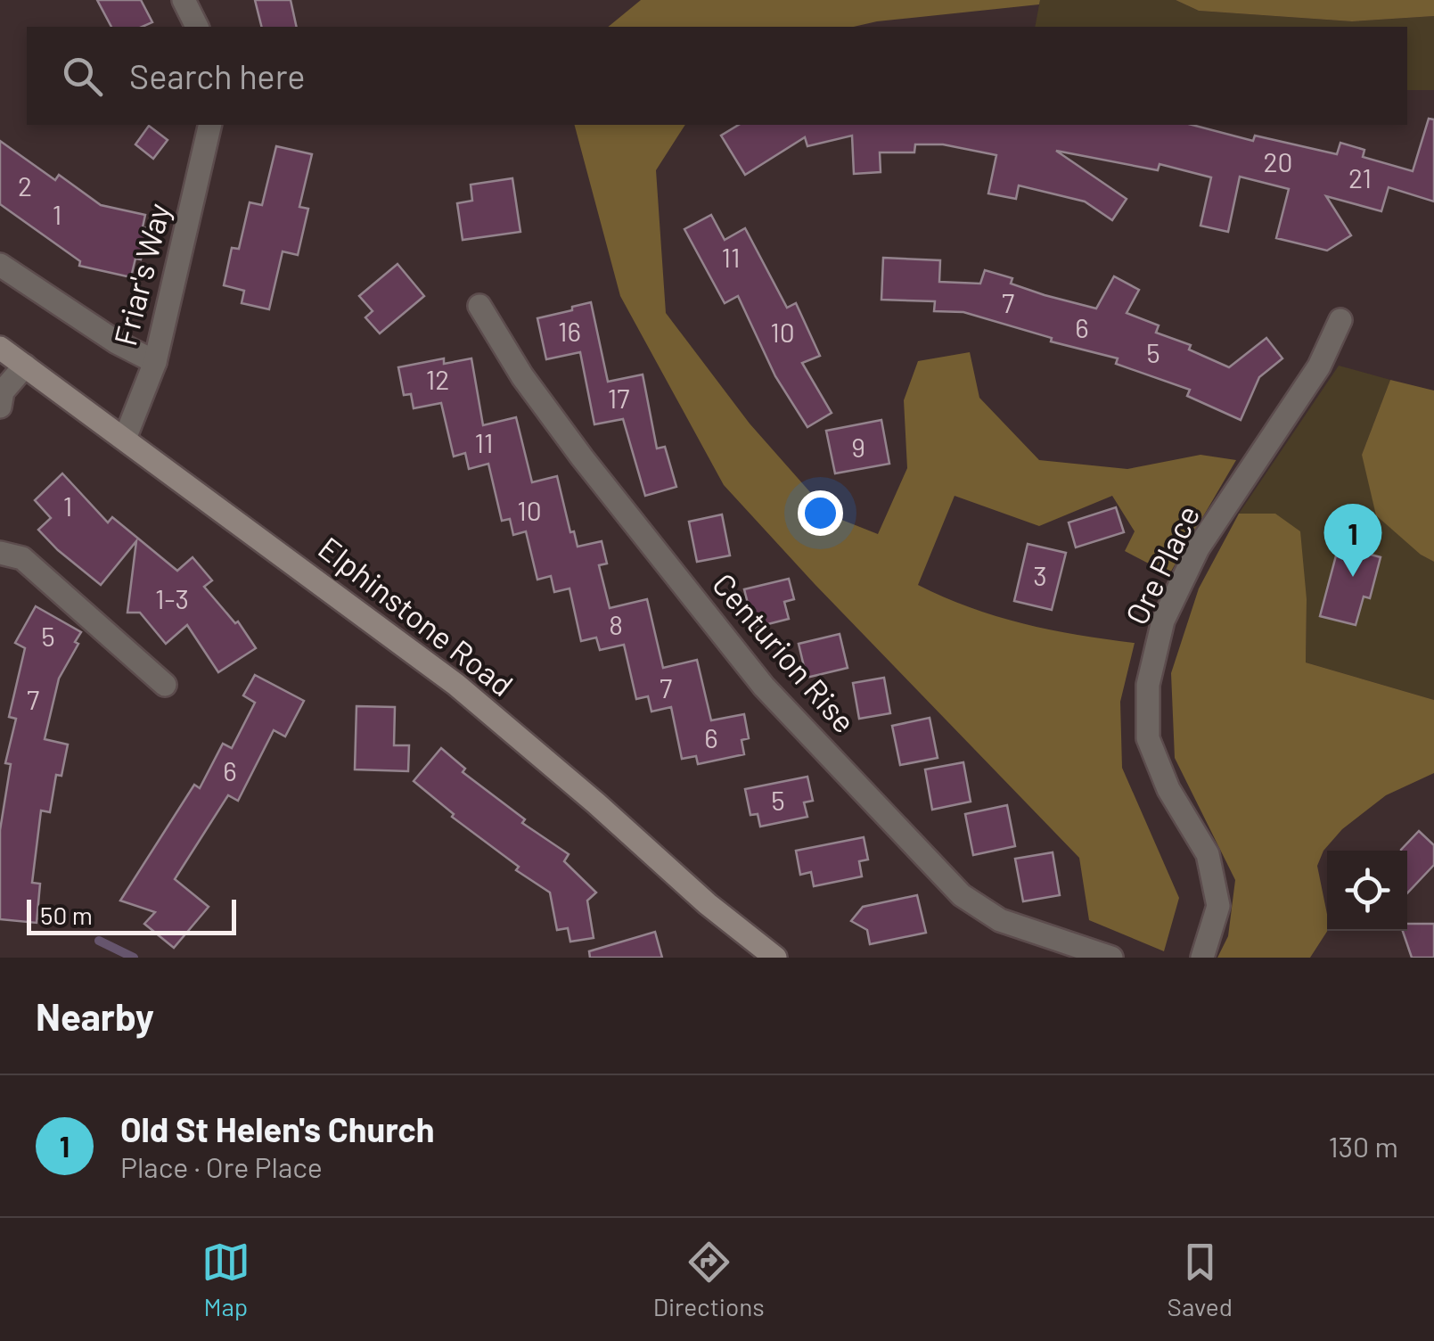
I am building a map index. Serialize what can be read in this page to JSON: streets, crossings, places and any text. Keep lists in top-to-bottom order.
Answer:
{
  "streets": {
    "street": [
      "Friar's Way",
      "Ore Place",
      "Elphinstone Road",
      "Centurion Rise"
    ]
  },
  "crossings": [
    ["Friar's Way", "Elphinstone Road"]
  ],
  "house_numbers": [
    "20",
    "21",
    "2",
    "1",
    "11",
    "7",
    "6",
    "16",
    "10",
    "5",
    "12",
    "17",
    "11",
    "9",
    "1",
    "10",
    "3",
    "1-3",
    "8",
    "5",
    "7",
    "7",
    "6",
    "6",
    "5"
  ],
  "scale_bar": "50 m",
  "page": {
    "search": "Search here",
    "pins": "1",
    "scale": "50 m",
    "heading": "Nearby",
    "list": [
      {
        "mark": "1",
        "name": "Old St Helen's Church",
        "note": "Place · Ore Place",
        "value": "130 m"
      }
    ],
    "nav": ["Map", "Directions", "Saved"]
  }
}
